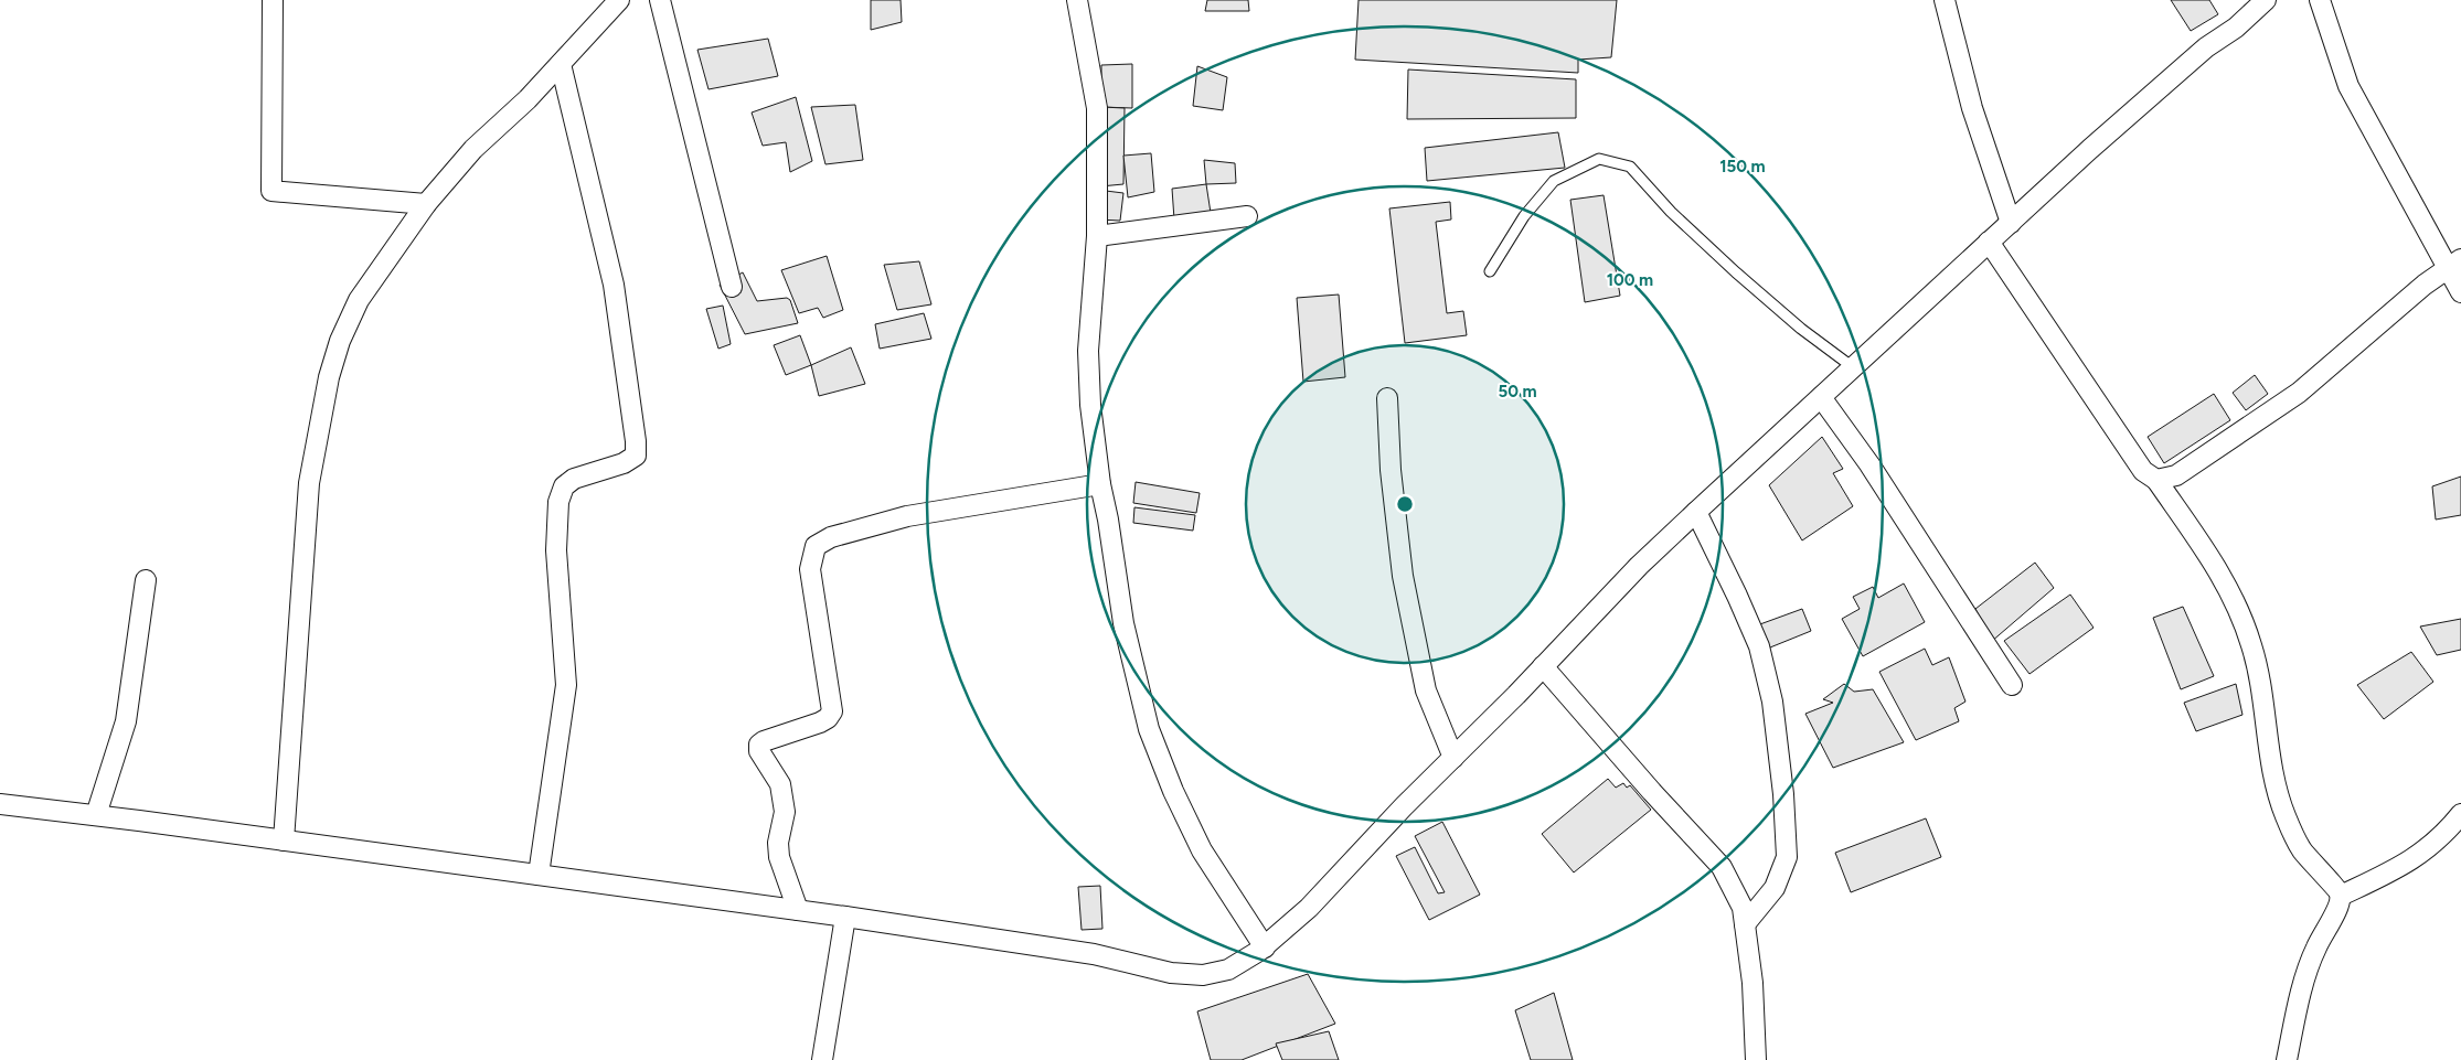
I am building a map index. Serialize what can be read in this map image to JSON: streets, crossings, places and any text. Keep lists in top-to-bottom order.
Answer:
{
  "rings": ["150 m", "100 m", "50 m"]
}
